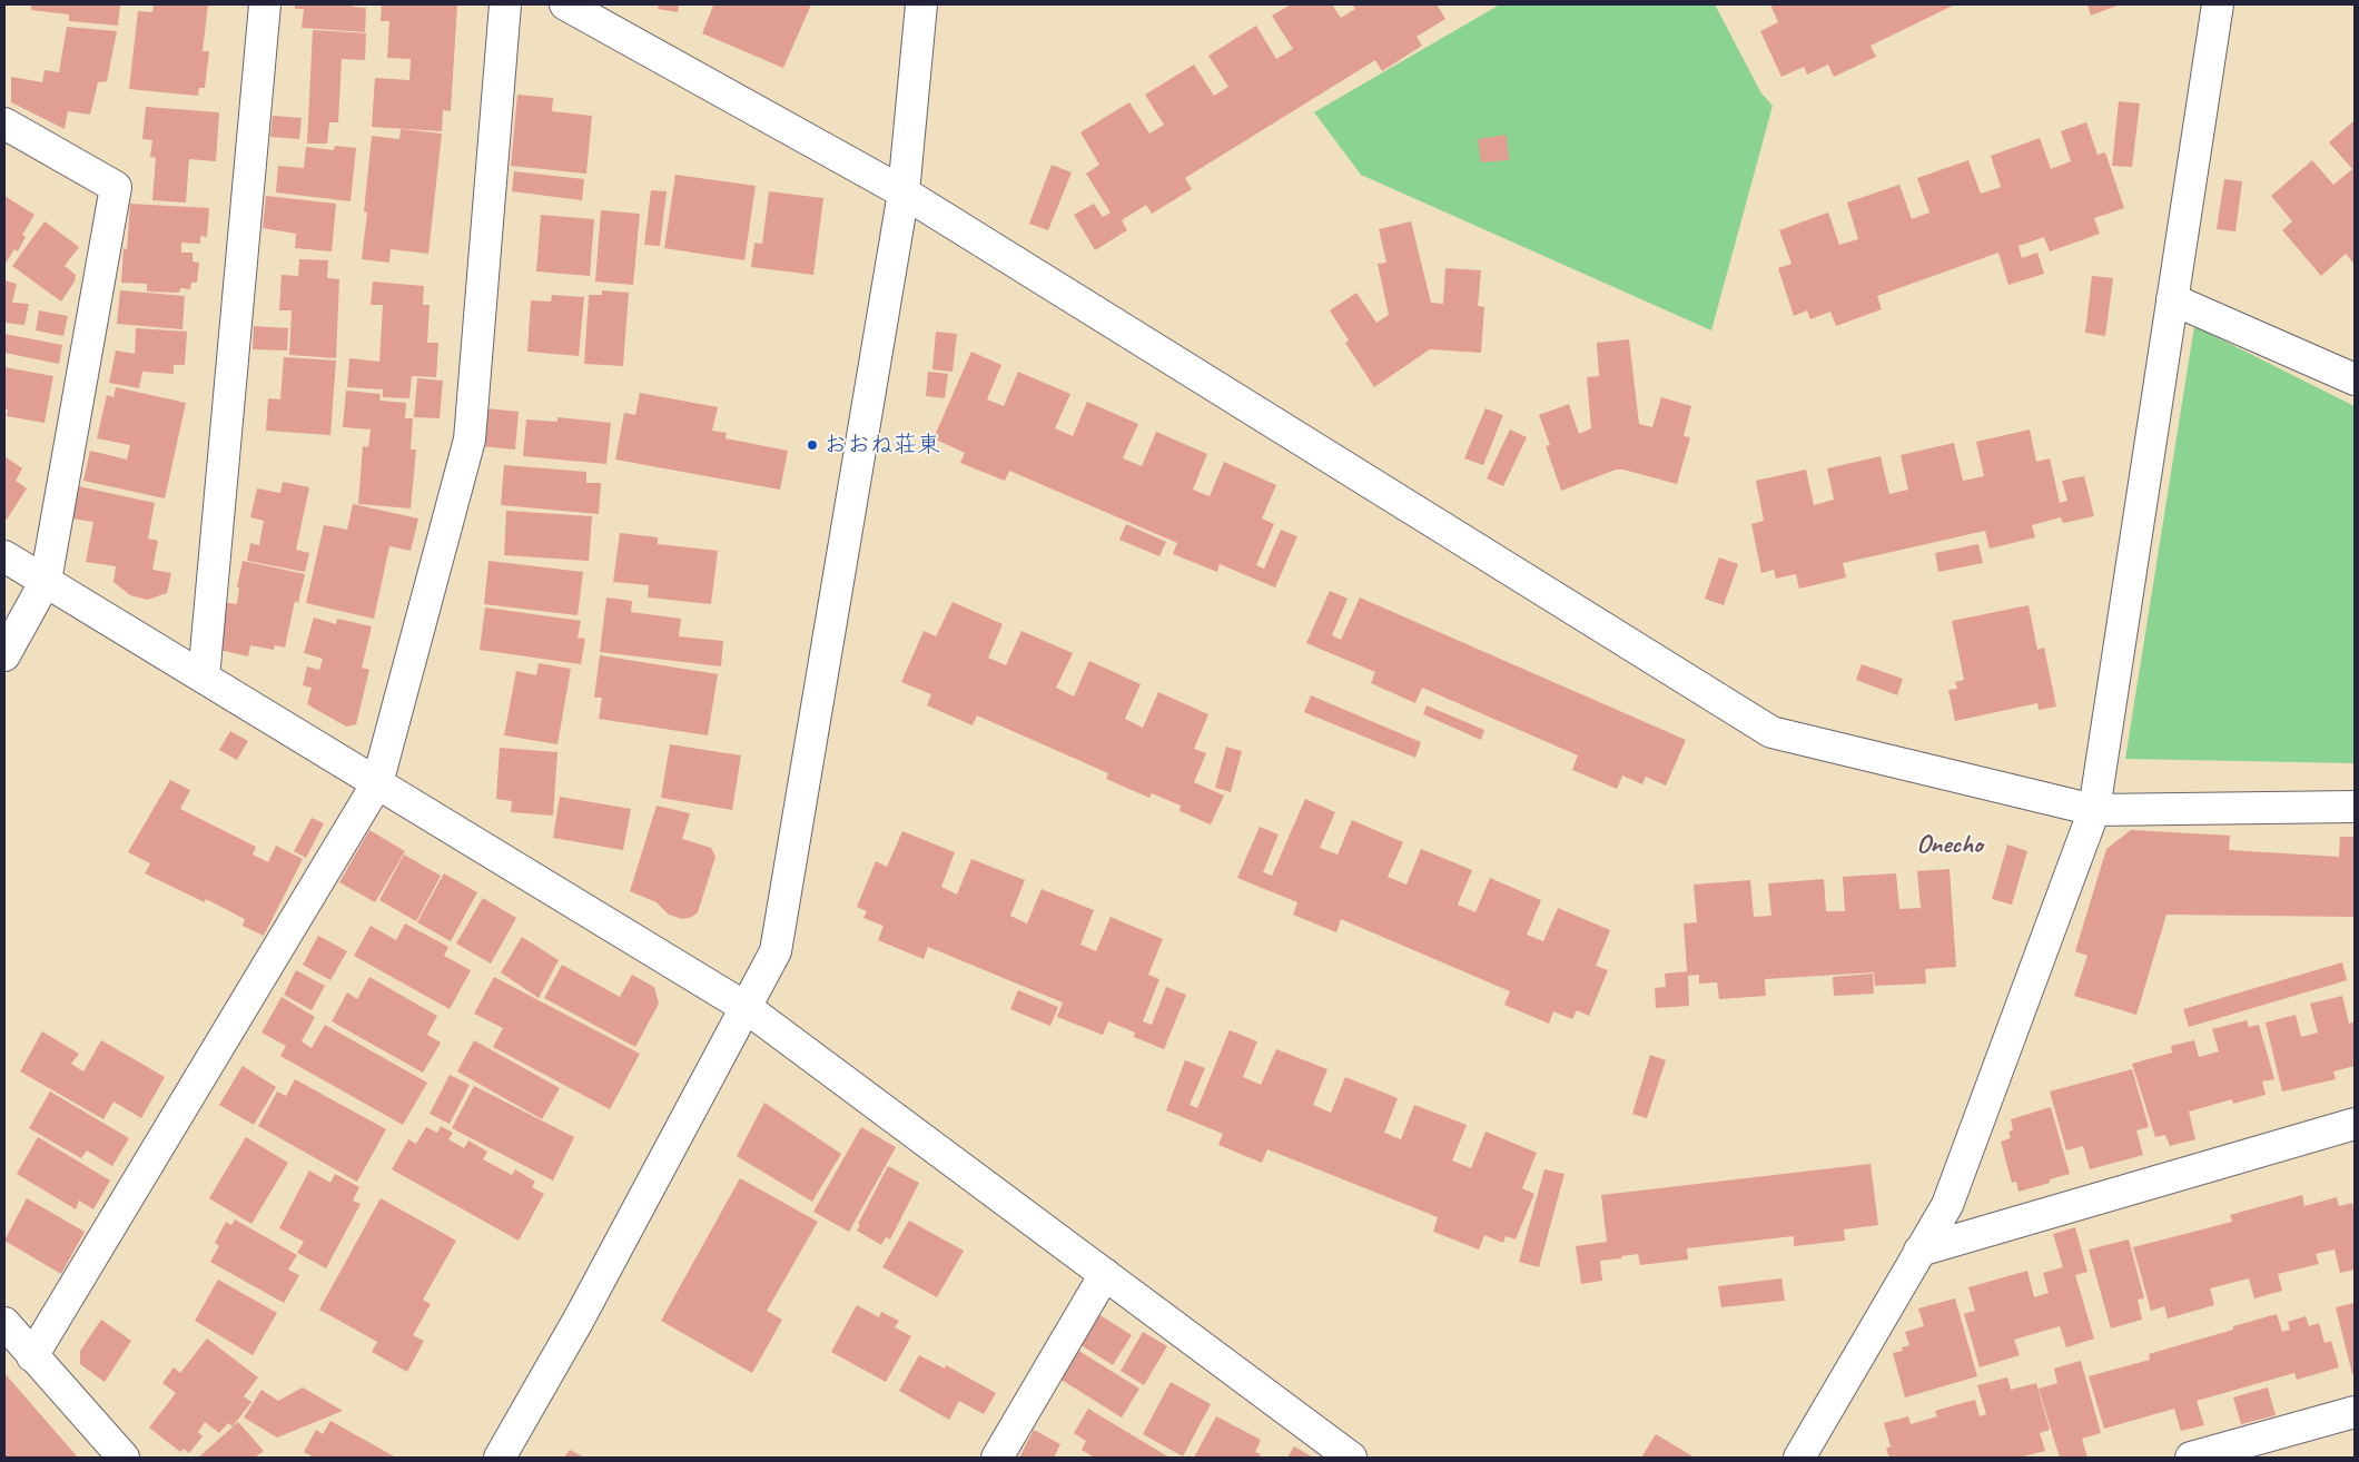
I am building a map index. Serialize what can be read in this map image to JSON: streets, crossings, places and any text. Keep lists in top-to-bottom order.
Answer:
{
  "districts": ["Onecho"],
  "places": ["おおね荘東"]
}
